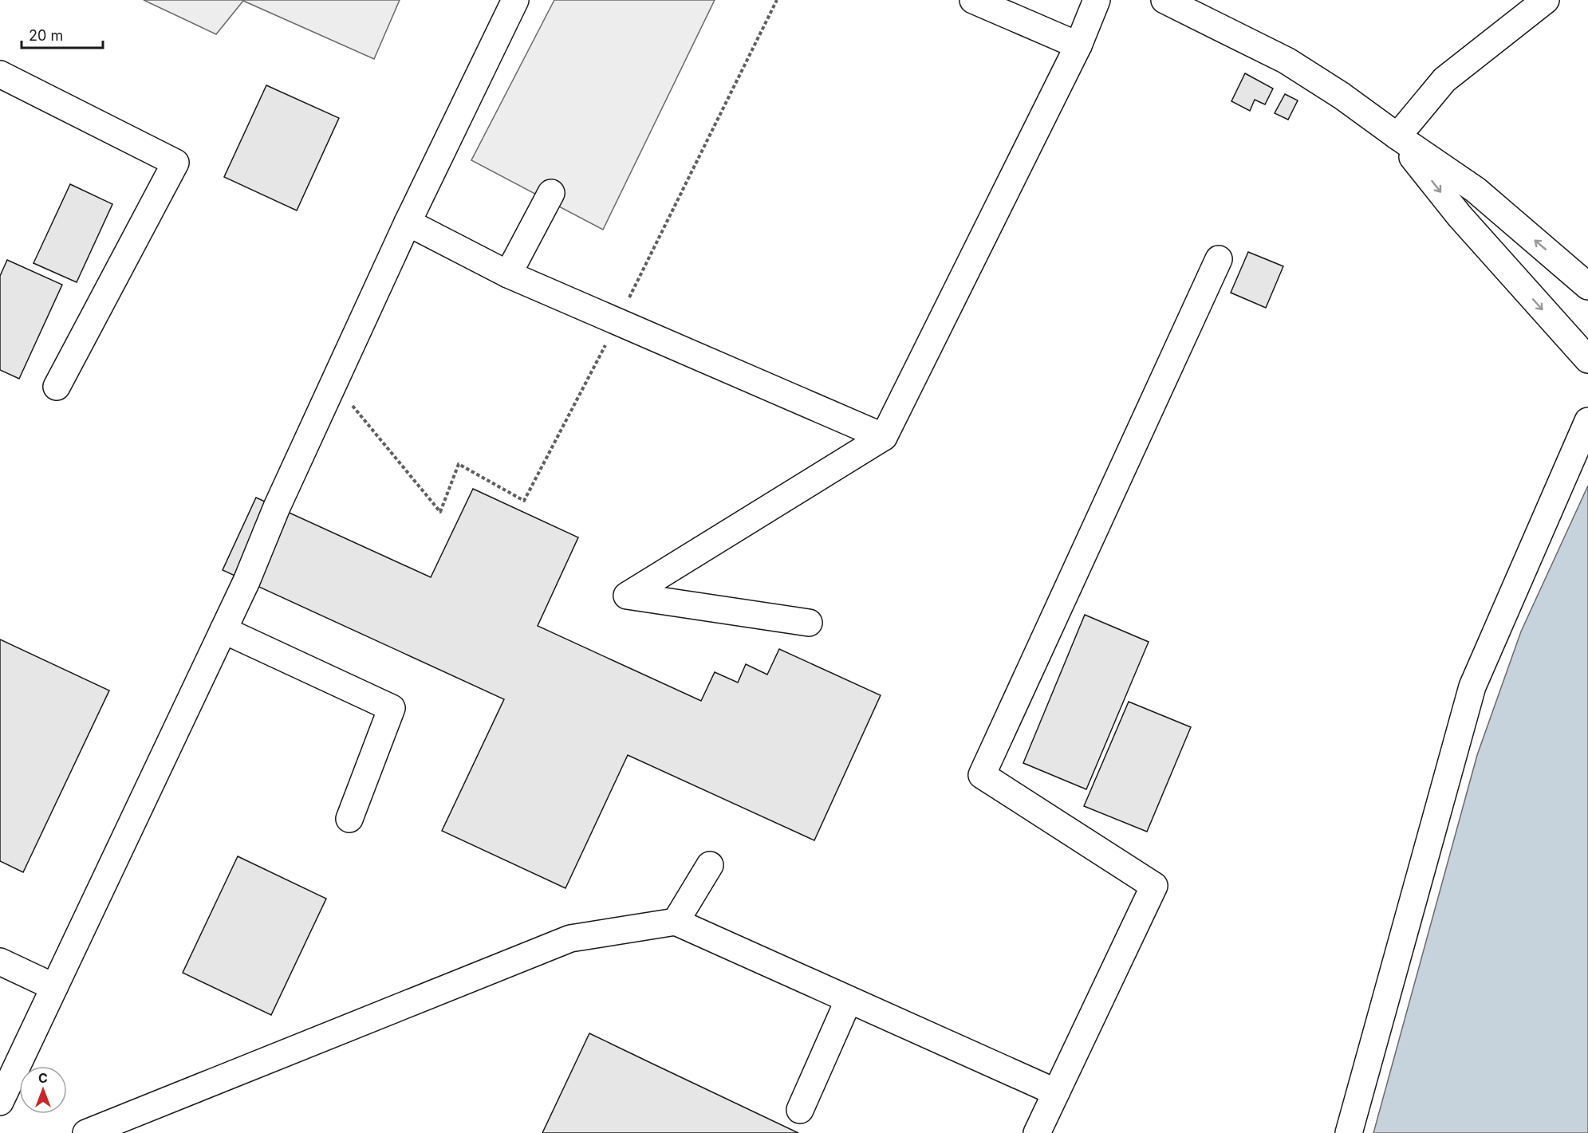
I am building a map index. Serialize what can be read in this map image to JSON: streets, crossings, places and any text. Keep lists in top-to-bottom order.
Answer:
{
  "scale_bar": "20 m",
  "north": "top"
}
